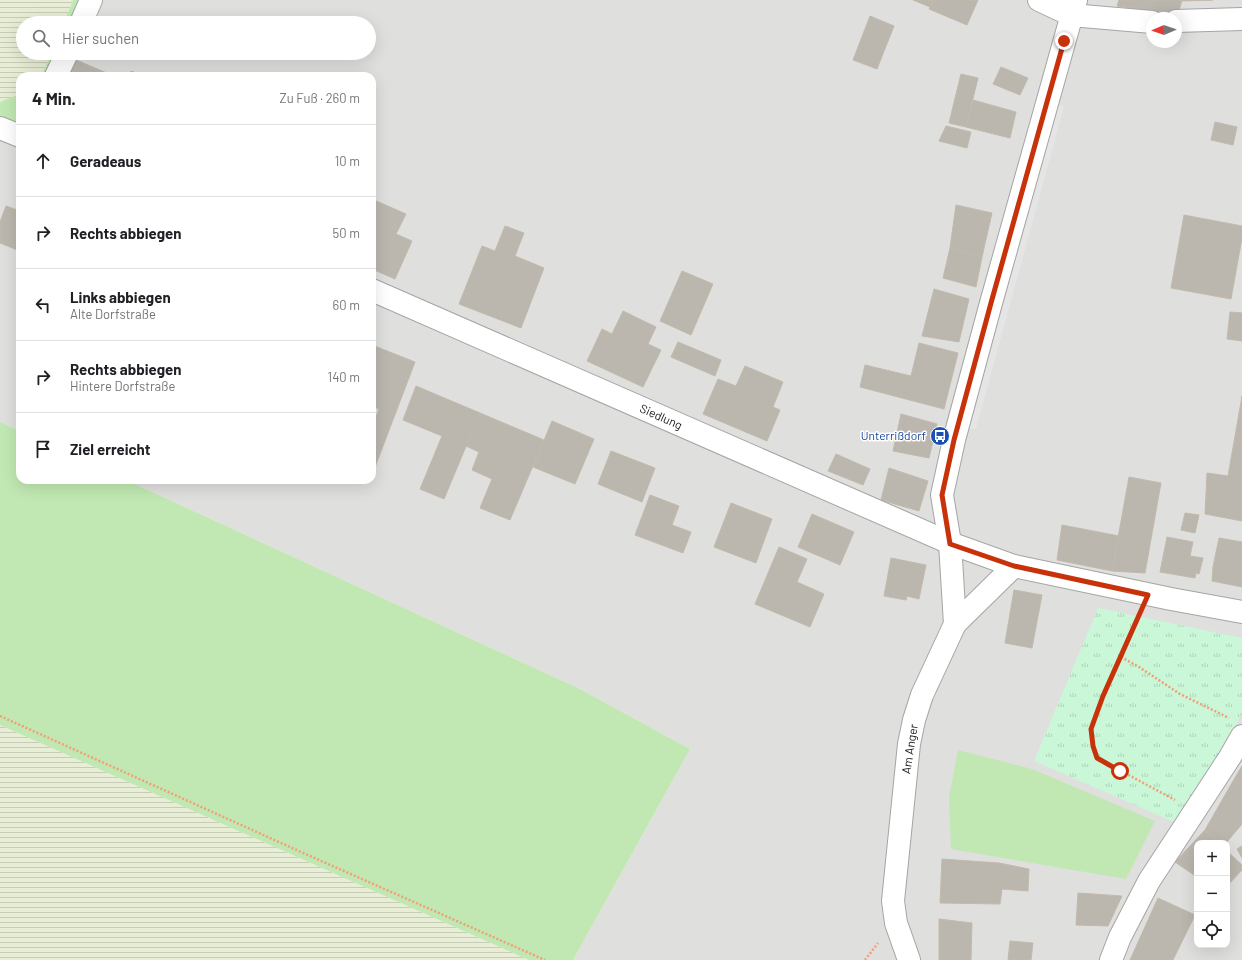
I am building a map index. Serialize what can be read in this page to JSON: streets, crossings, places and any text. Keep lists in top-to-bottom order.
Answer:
{
  "streets": {
    "street": ["Siedlung", "Am Anger"]
  },
  "crossings": [
    ["Siedlung", "Am Anger"]
  ],
  "places": {
    "bus stop": ["Unterrißdorf"]
  },
  "north": "left",
  "page": {
    "search": "Hier suchen",
    "heading": ["4 Min.", "Zu Fuß · 260 m"],
    "list": [
      ["Geradeaus", "10 m"],
      ["Rechts abbiegen", "50 m"],
      ["Links abbiegen", "Alte Dorfstraße", "60 m"],
      ["Rechts abbiegen", "Hintere Dorfstraße", "140 m"],
      "Ziel erreicht"
    ],
    "map_buttons": ["+", "−"]
  }
}
